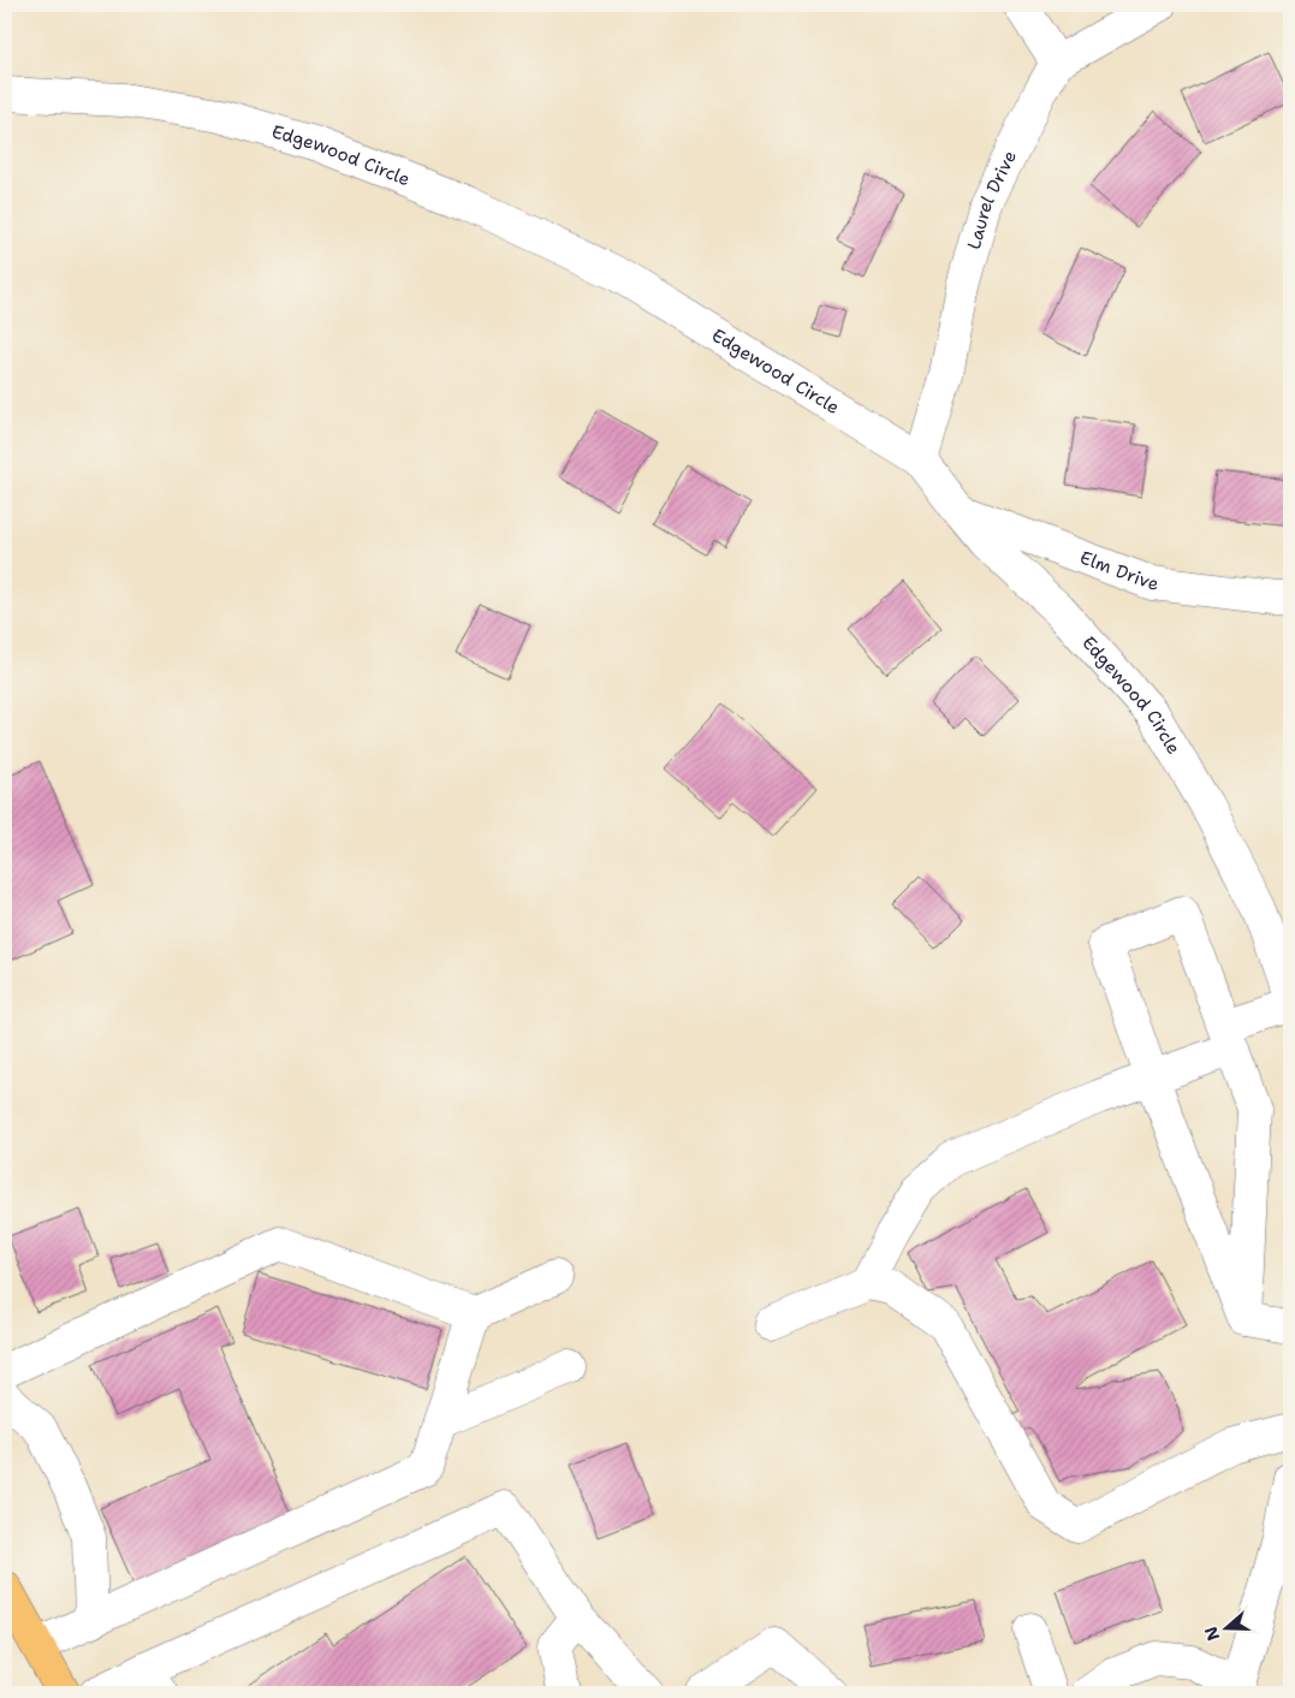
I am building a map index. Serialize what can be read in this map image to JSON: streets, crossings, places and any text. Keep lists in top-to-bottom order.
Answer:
{
  "streets": {
    "street": ["Edgewood Circle", "Laurel Drive", "Elm Drive"]
  },
  "crossings": [
    ["Edgewood Circle", "Laurel Drive"],
    ["Edgewood Circle", "Elm Drive"]
  ],
  "north": "left"
}
